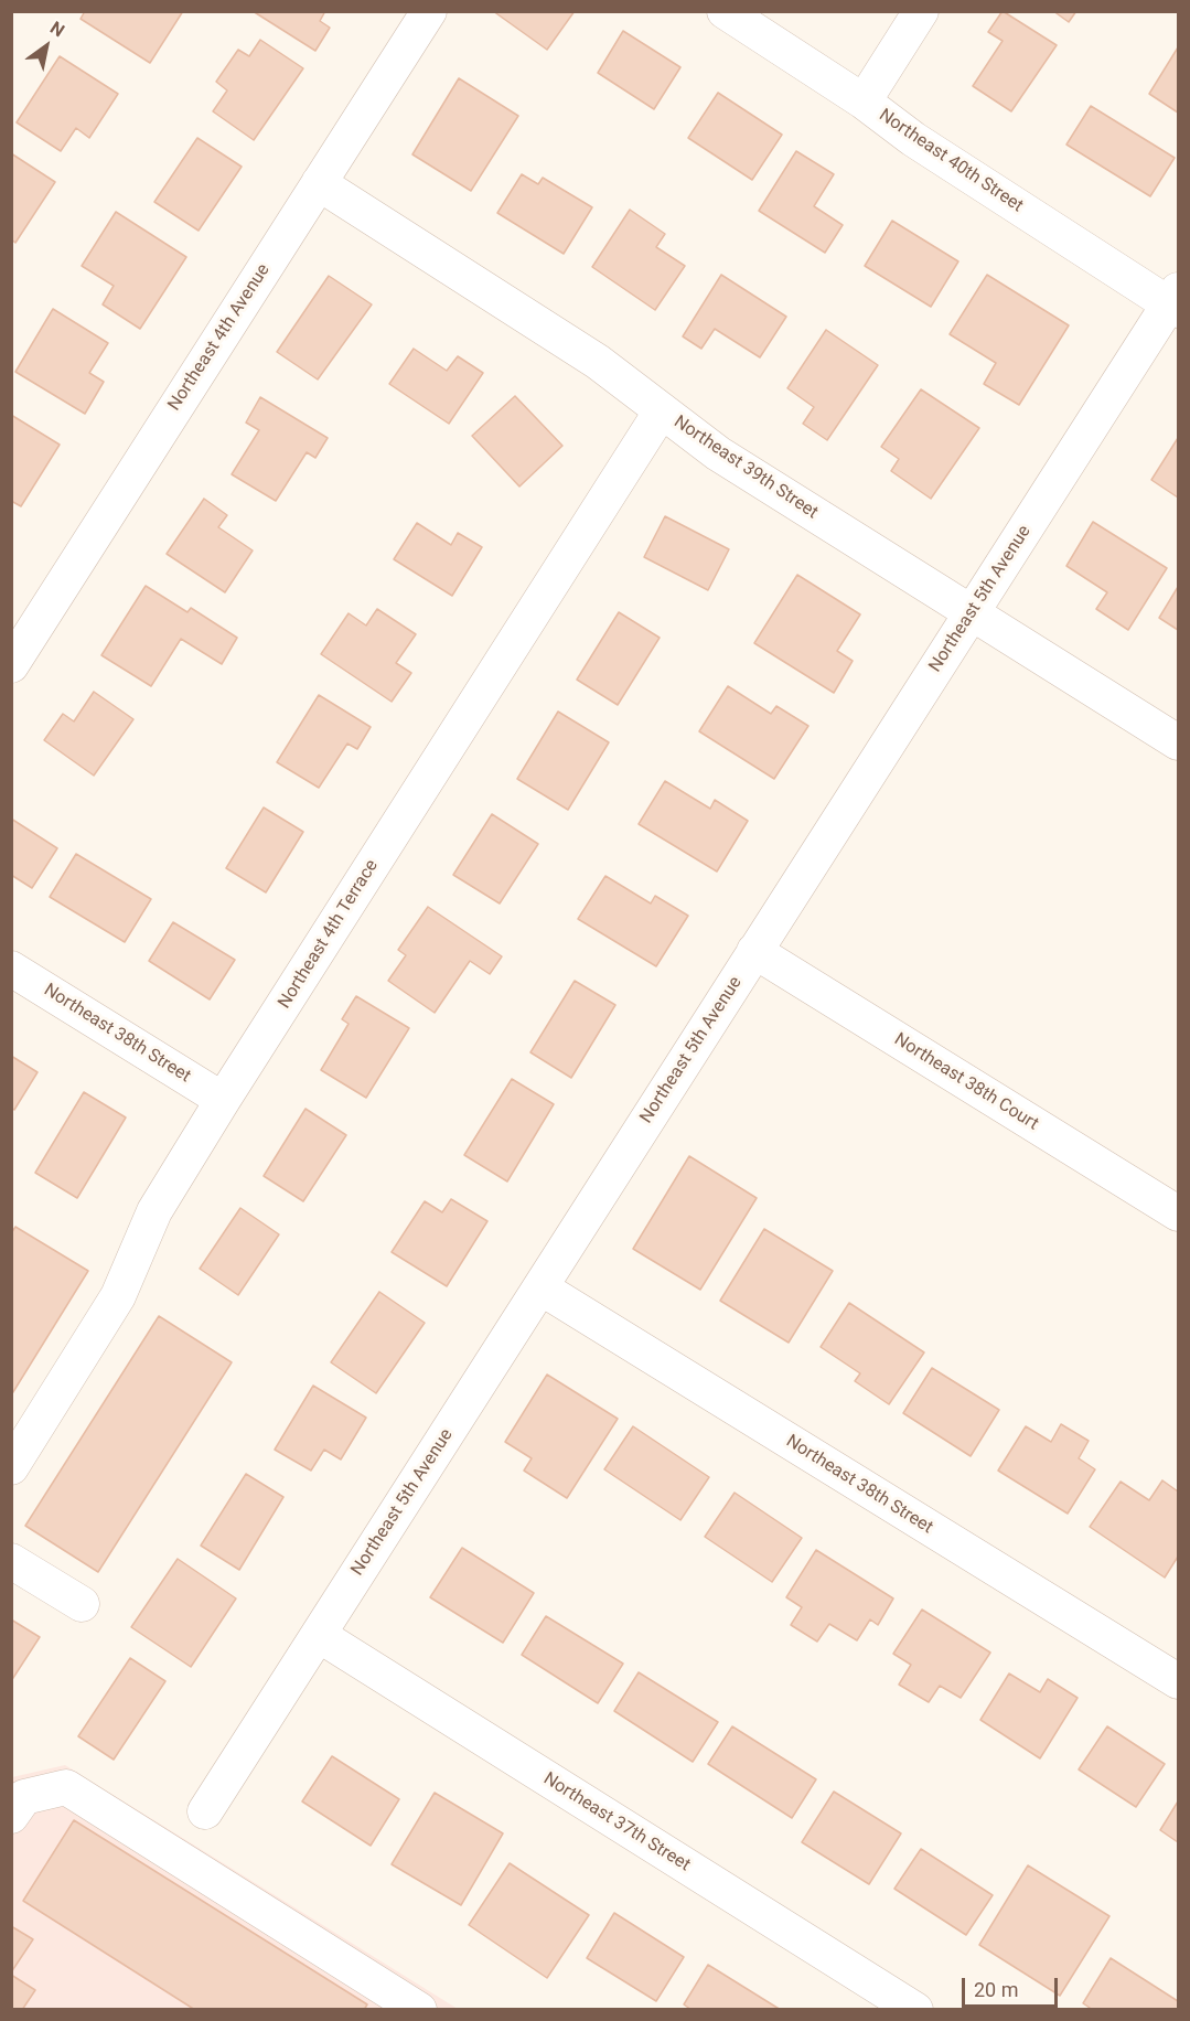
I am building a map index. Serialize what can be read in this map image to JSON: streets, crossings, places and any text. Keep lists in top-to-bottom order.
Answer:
{
  "streets": {
    "street": [
      "Northeast 40th Street",
      "Northeast 4th Avenue",
      "Northeast 39th Street",
      "Northeast 5th Avenue",
      "Northeast 4th Terrace",
      "Northeast 38th Street",
      "Northeast 38th Court",
      "Northeast 37th Street"
    ]
  },
  "crossings": [
    ["Northeast 40th Street", "Northeast 5th Avenue"],
    ["Northeast 4th Avenue", "Northeast 39th Street"],
    ["Northeast 39th Street", "Northeast 5th Avenue"],
    ["Northeast 39th Street", "Northeast 4th Terrace"],
    ["Northeast 5th Avenue", "Northeast 38th Street"],
    ["Northeast 5th Avenue", "Northeast 38th Court"],
    ["Northeast 5th Avenue", "Northeast 37th Street"],
    ["Northeast 4th Terrace", "Northeast 38th Street"]
  ],
  "scale_bar": "20 m",
  "north": "top right"
}
